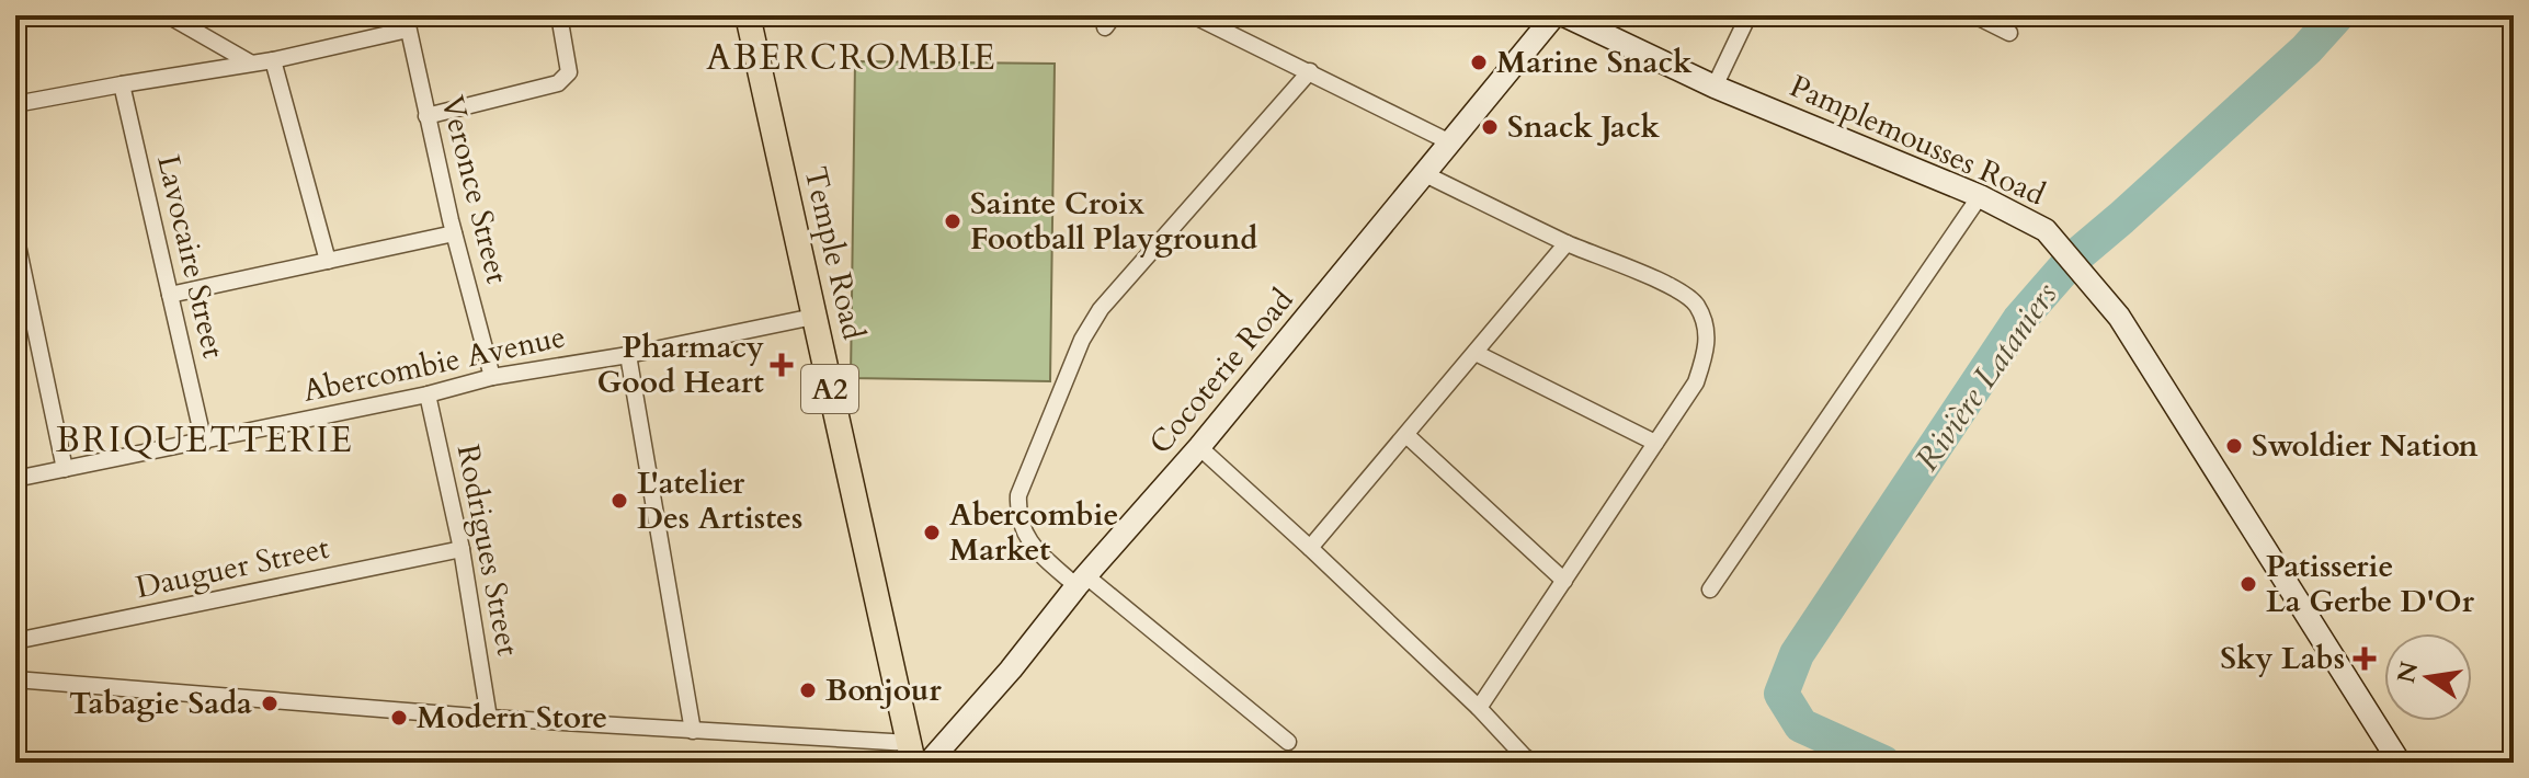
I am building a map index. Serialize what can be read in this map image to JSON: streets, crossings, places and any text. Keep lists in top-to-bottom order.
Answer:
{
  "streets": {
    "main road": [
      "Pamplemousses Road",
      "Temple Road",
      "Cocoterie Road",
      "A2"
    ],
    "street": [
      "Veronce Street",
      "Lavocaire Street",
      "Abercombie Avenue",
      "Rodrigues Street",
      "Dauguer Street"
    ]
  },
  "crossings": [
    ["Veronce Street", "Abercombie Avenue"],
    ["Temple Road", "Abercombie Avenue"],
    ["Lavocaire Street", "Abercombie Avenue"],
    ["Abercombie Avenue", "Rodrigues Street"],
    ["Rodrigues Street", "Dauguer Street"]
  ],
  "districts": ["ABERCROMBIE", "BRIQUETTERIE"],
  "water": ["Rivière Lataniers"],
  "places": {
    "other": [
      "Marine Snack",
      "Snack Jack",
      "Sainte Croix Football Playground",
      "Swoldier Nation",
      "L'atelier Des Artistes",
      "Abercombie Market",
      "Patisserie La Gerbe D'Or",
      "Bonjour",
      "Tabagie Sada",
      "Modern Store"
    ],
    "health": ["Pharmacy Good Heart", "Sky Labs"]
  },
  "north": "left"
}
